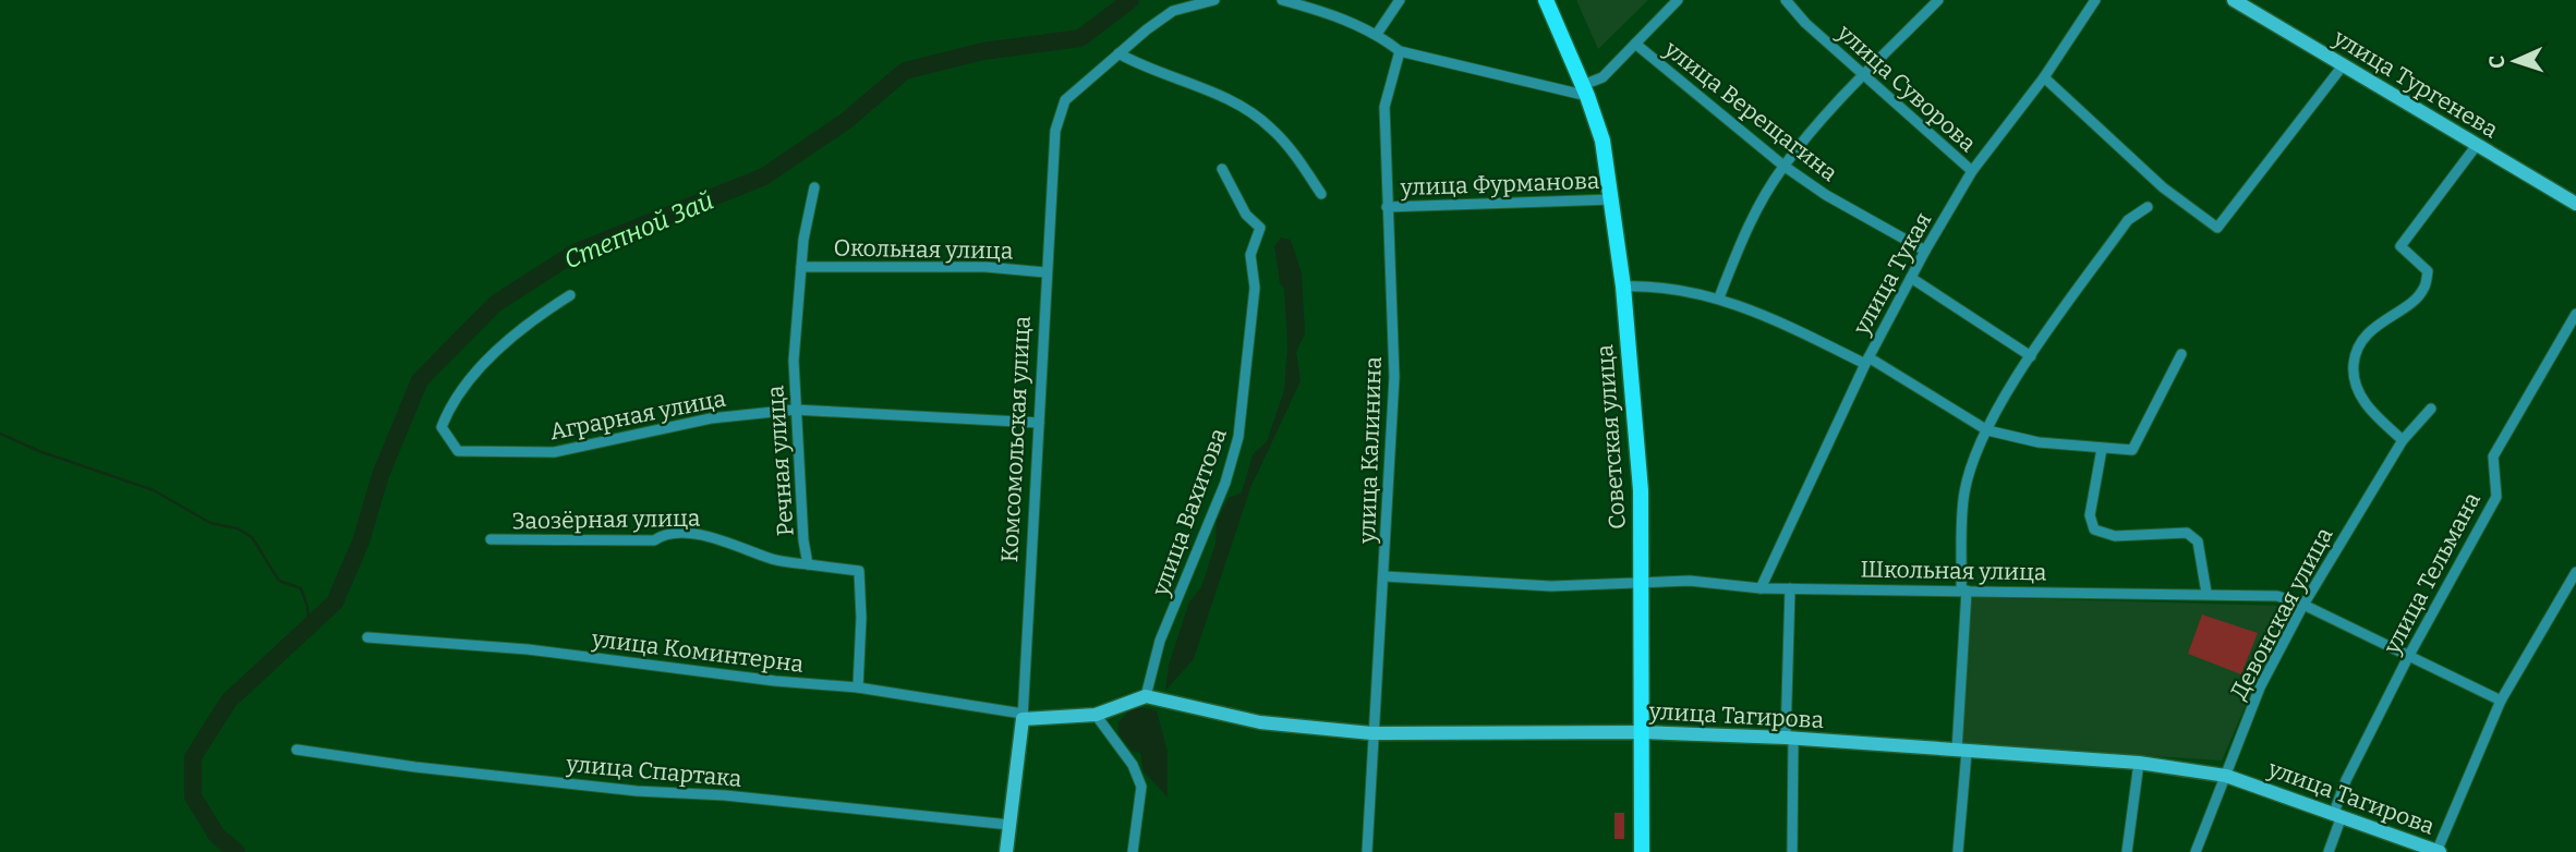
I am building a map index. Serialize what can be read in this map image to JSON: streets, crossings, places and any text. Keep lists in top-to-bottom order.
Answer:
{
  "streets": {
    "main road": ["Советская улица"],
    "street": [
      "улица Тургенева",
      "улица Суворова",
      "улица Верещагина",
      "улица Фурманова",
      "Окольная улица",
      "улица Тукая",
      "Аграрная улица",
      "Комсомольская улица",
      "улица Калинина",
      "Речная улица",
      "улица Вахитова",
      "Заозёрная улица",
      "Школьная улица",
      "улица Тельмана",
      "Девонская улица",
      "улица Коминтерна",
      "улица Тагирова",
      "улица Спартака"
    ]
  },
  "crossings": [
    ["улица Суворова", "улица Тукая"],
    ["улица Верещагина", "улица Тукая"],
    ["улица Фурманова", "Советская улица"],
    ["улица Фурманова", "улица Калинина"],
    ["Окольная улица", "Комсомольская улица"],
    ["Окольная улица", "Речная улица"],
    ["улица Тукая", "Школьная улица"],
    ["Аграрная улица", "Комсомольская улица"],
    ["Аграрная улица", "Речная улица"],
    ["Советская улица", "Школьная улица"],
    ["Советская улица", "улица Тагирова"],
    ["Комсомольская улица", "улица Коминтерна"],
    ["Комсомольская улица", "улица Спартака"],
    ["улица Калинина", "Школьная улица"],
    ["улица Калинина", "улица Тагирова"],
    ["Речная улица", "Заозёрная улица"],
    ["Речная улица", "улица Коминтерна"],
    ["улица Вахитова", "улица Тагирова"],
    ["Школьная улица", "улица Тельмана"],
    ["Школьная улица", "Девонская улица"],
    ["улица Тельмана", "улица Тагирова"],
    ["Девонская улица", "улица Тагирова"]
  ],
  "water": ["Степной Зай"],
  "north": "left"
}
